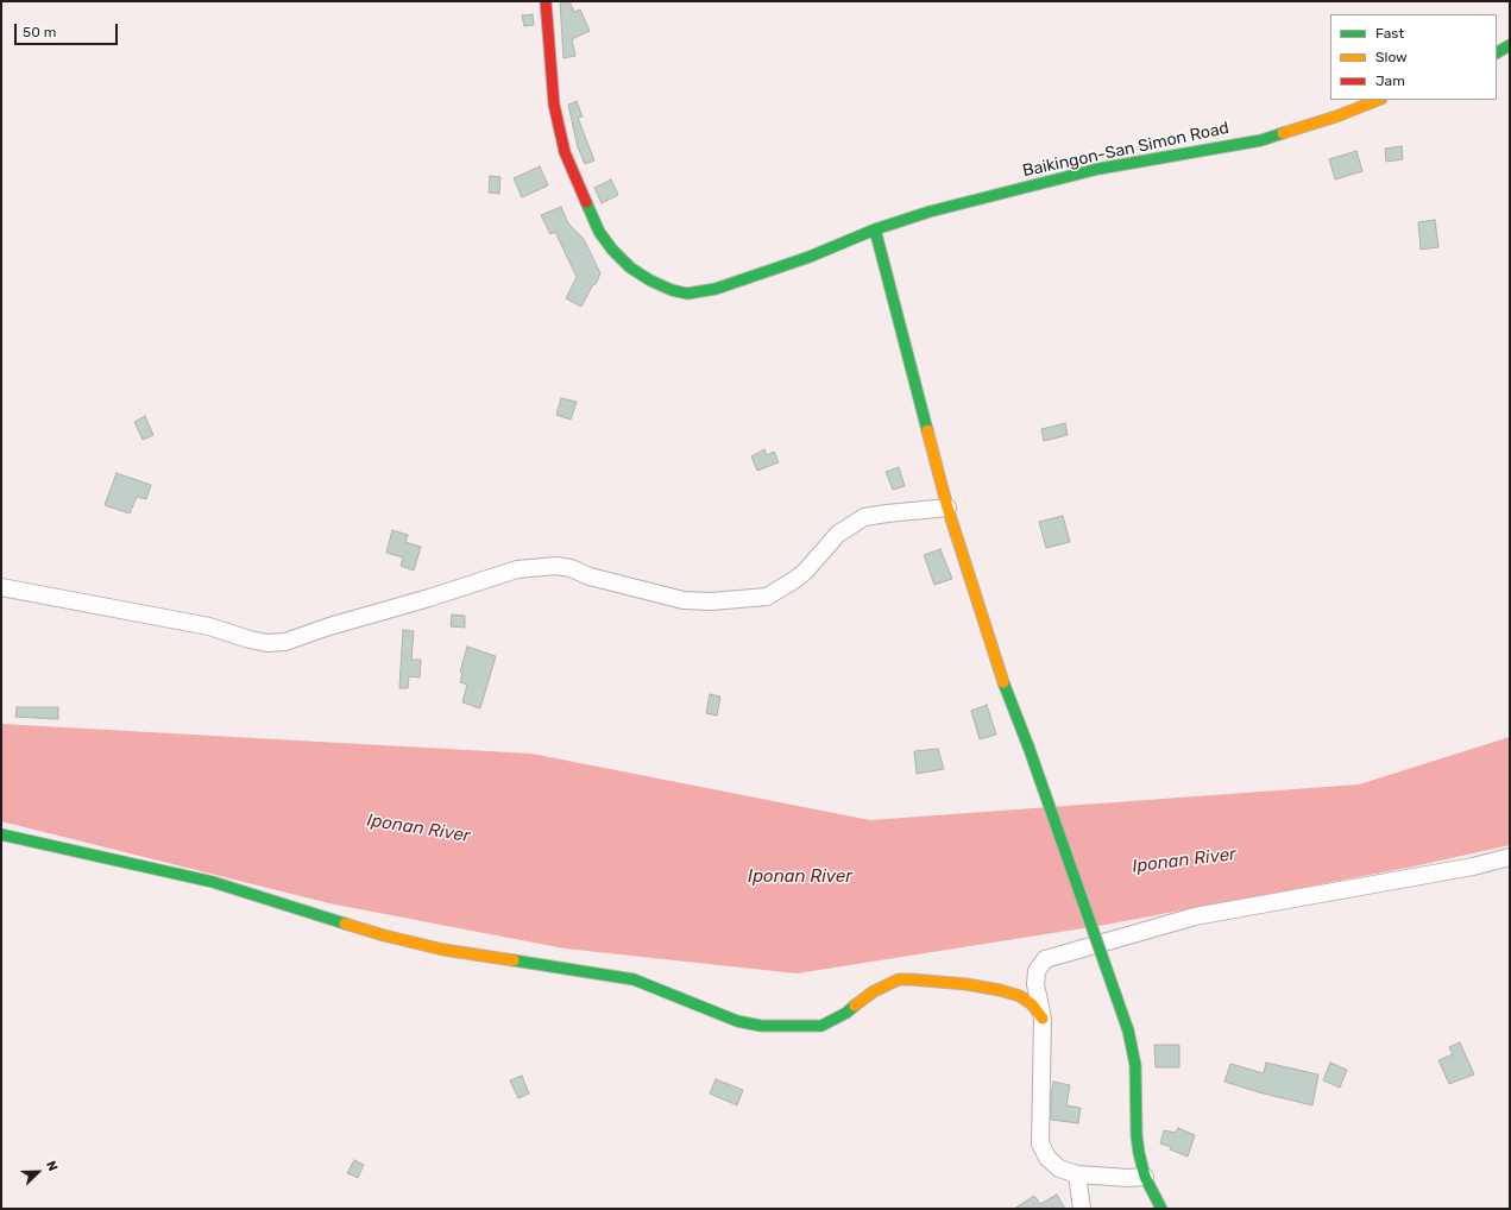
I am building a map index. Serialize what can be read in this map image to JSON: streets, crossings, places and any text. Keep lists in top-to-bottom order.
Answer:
{
  "streets": {
    "street": ["Baikingon-San Simon Road"]
  },
  "water": ["Iponan River"],
  "legend": ["Fast", "Slow", "Jam"],
  "scale_bar": "50 m",
  "north": "top right"
}
